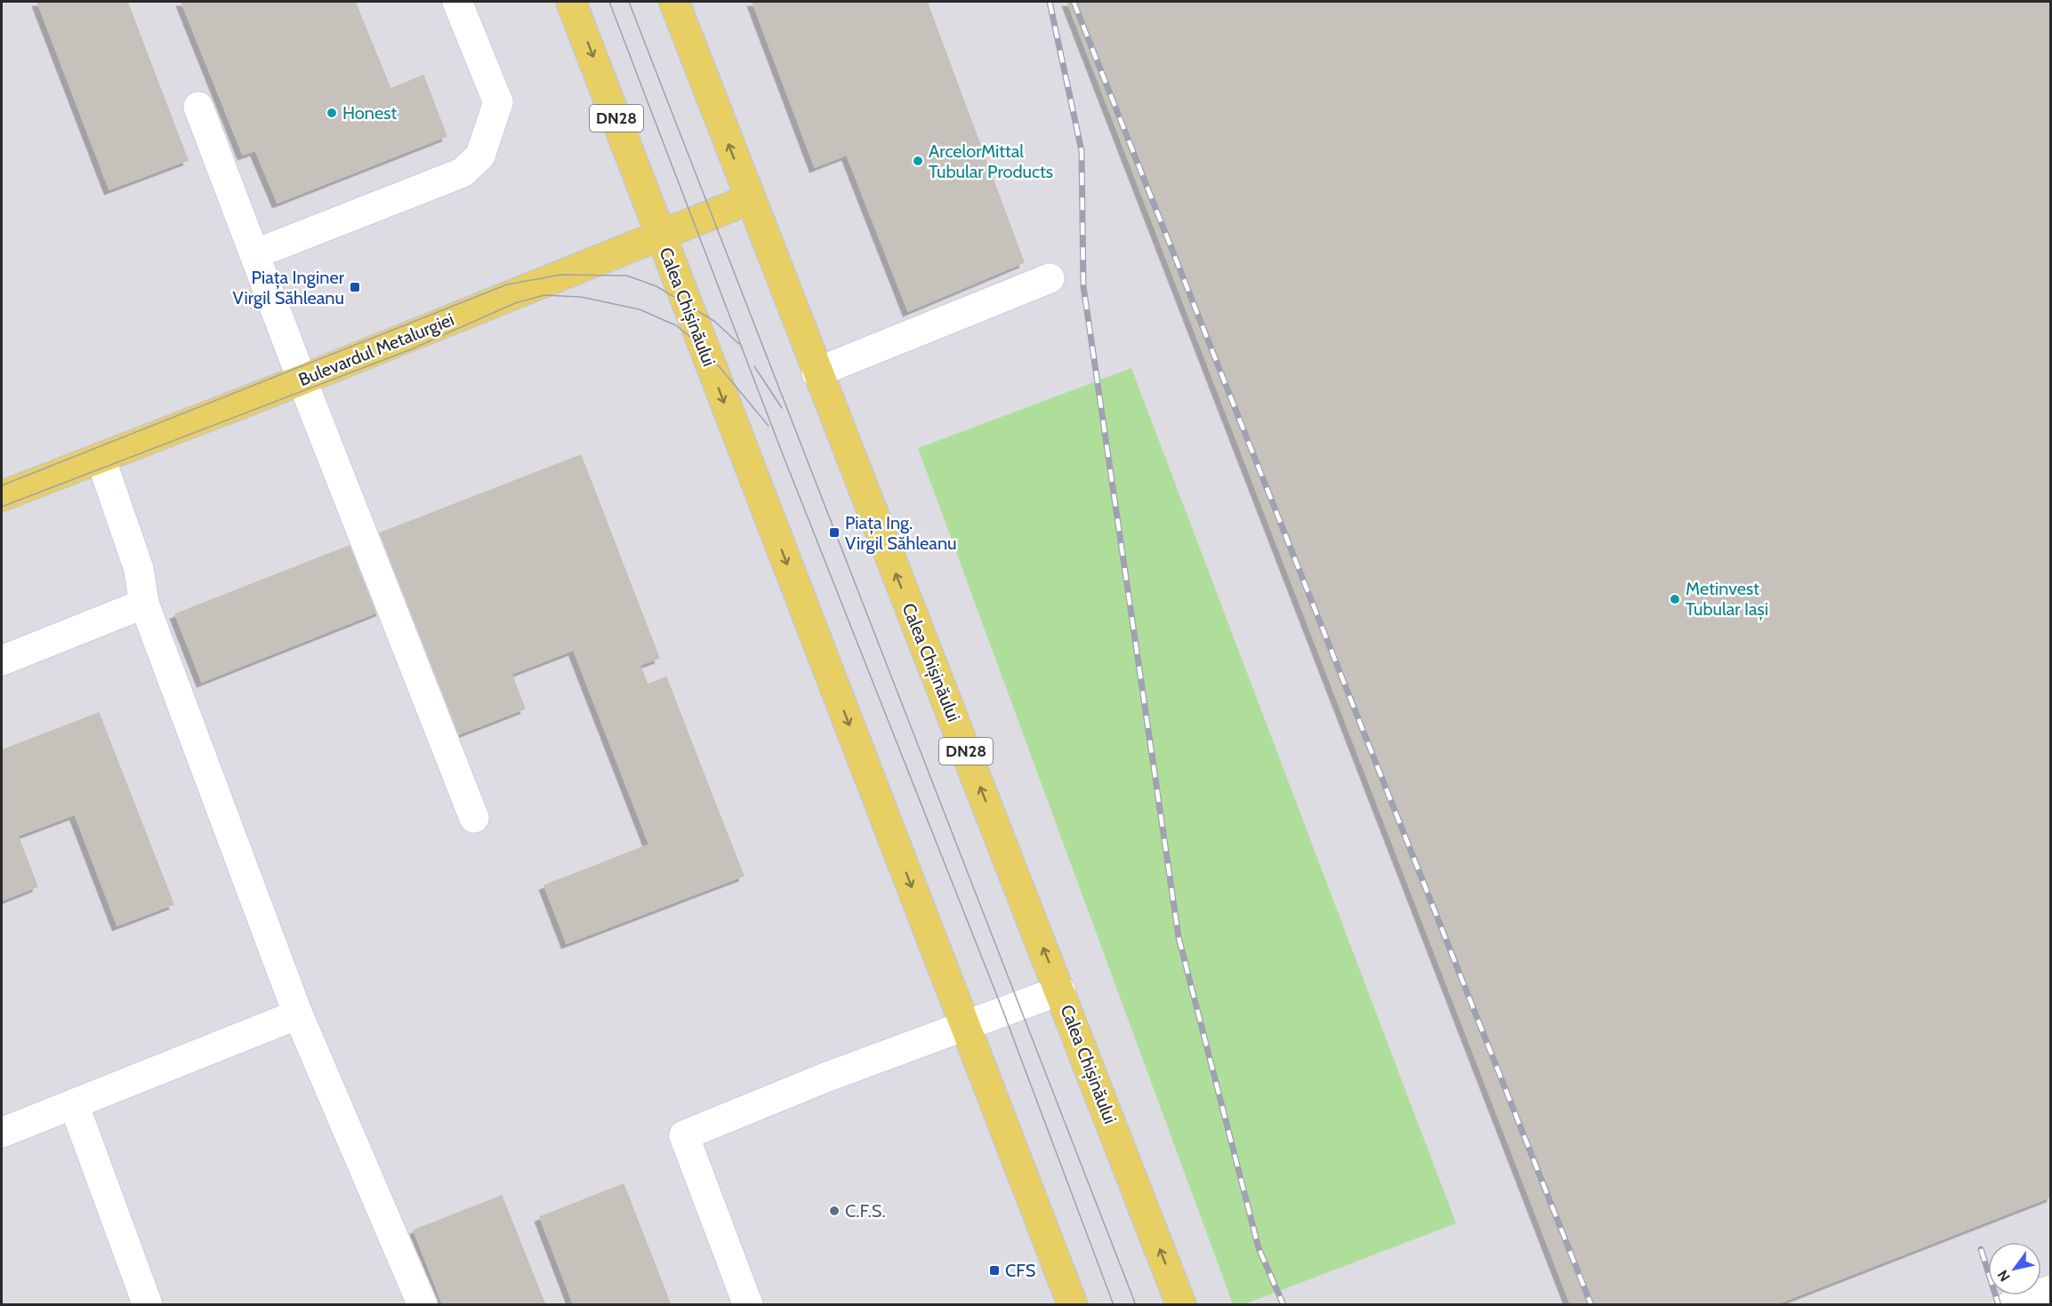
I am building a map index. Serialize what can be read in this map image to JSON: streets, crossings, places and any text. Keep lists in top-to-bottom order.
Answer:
{
  "streets": {
    "main road": ["DN28", "Calea Chișinăului", "Bulevardul Metalurgiei"]
  },
  "crossings": [
    ["DN28", "Calea Chișinăului"],
    ["DN28", "Bulevardul Metalurgiei"],
    ["Calea Chișinăului", "Bulevardul Metalurgiei"]
  ],
  "places": {
    "other": [
      "Honest",
      "ArcelorMittal Tubular Products",
      "Metinvest Tubular Iași",
      "C.F.S."
    ],
    "transit": ["Piața Inginer Virgil Săhleanu", "Piața Ing. Virgil Săhleanu", "CFS"]
  },
  "north": "bottom left"
}
